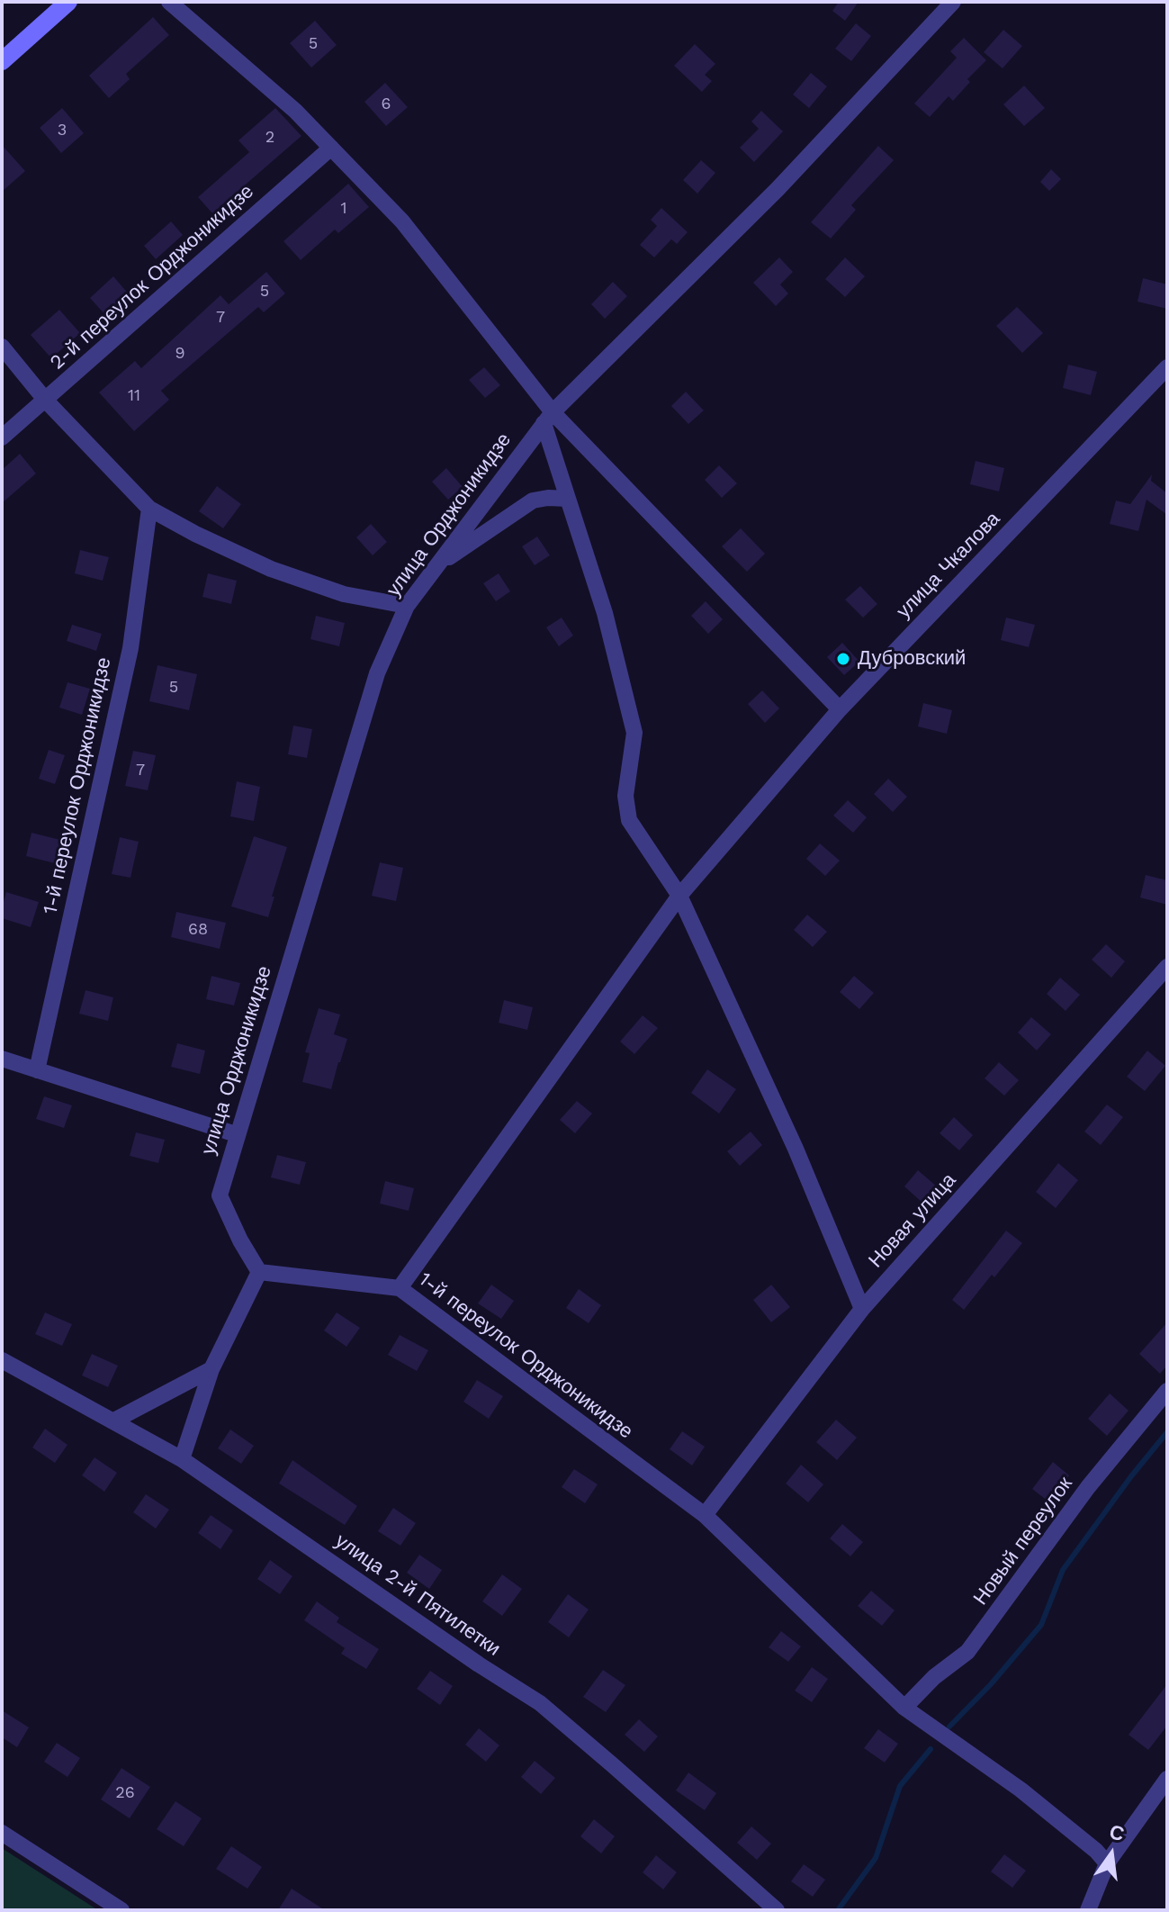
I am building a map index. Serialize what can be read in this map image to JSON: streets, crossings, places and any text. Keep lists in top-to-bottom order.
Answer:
{
  "streets": {
    "street": [
      "2-й переулок Орджоникидзе",
      "улица Орджоникидзе",
      "улица Чкалова",
      "1-й переулок Орджоникидзе",
      "Новая улица",
      "Новый переулок",
      "улица 2-й Пятилетки"
    ]
  },
  "crossings": [
    ["улица Орджоникидзе", "1-й переулок Орджоникидзе"],
    ["улица Чкалова", "1-й переулок Орджоникидзе"],
    ["1-й переулок Орджоникидзе", "Новая улица"],
    ["1-й переулок Орджоникидзе", "Новый переулок"]
  ],
  "places": ["Дубровский"],
  "house_numbers": [
    "5",
    "6",
    "3",
    "2",
    "1",
    "5",
    "7",
    "9",
    "11",
    "5",
    "7",
    "68",
    "26"
  ],
  "north": "top"
}
